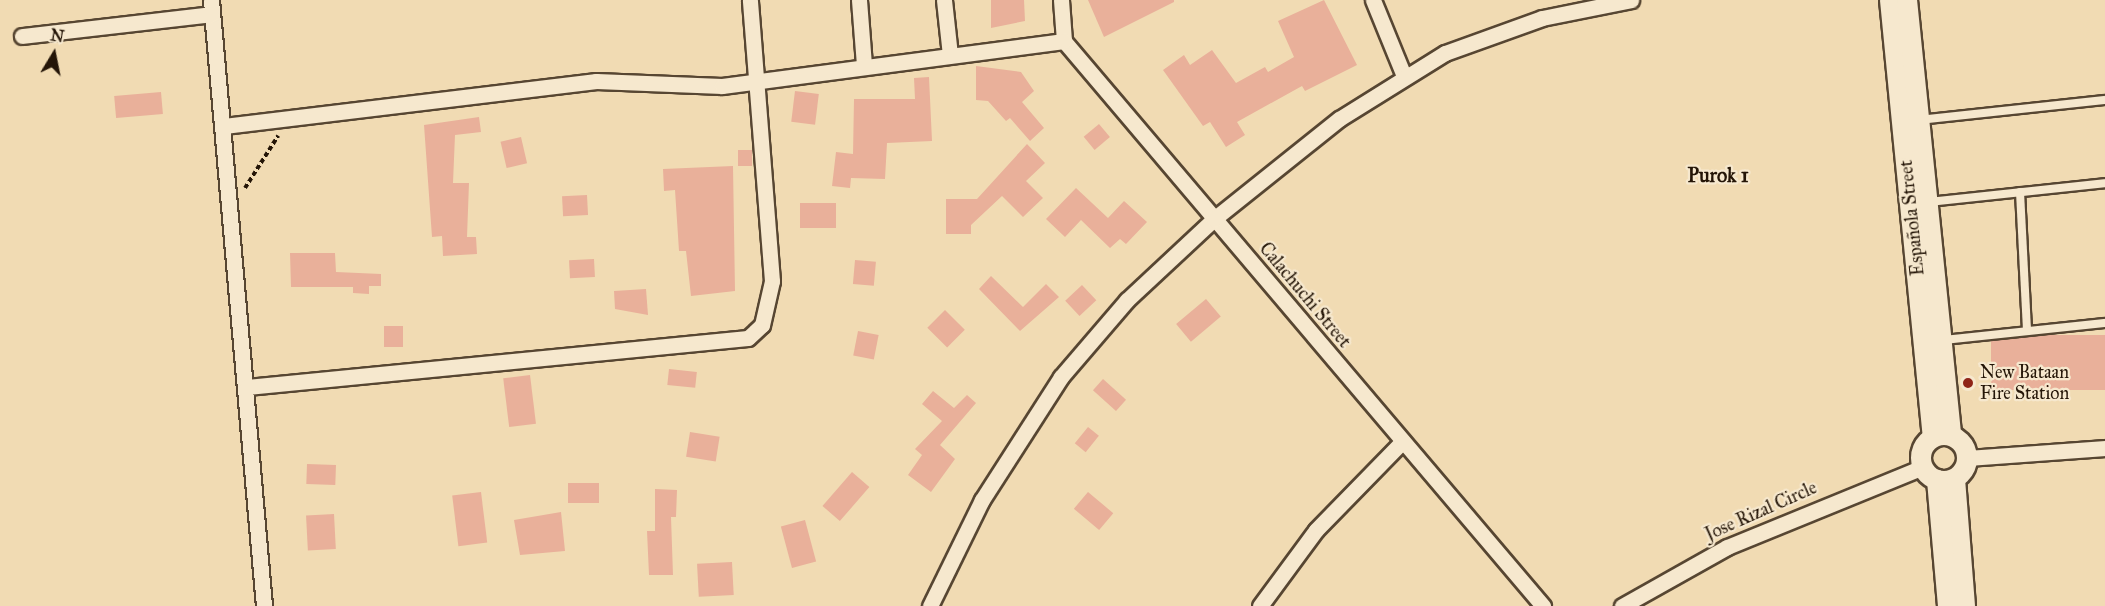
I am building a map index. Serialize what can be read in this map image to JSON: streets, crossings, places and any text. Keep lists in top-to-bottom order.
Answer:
{
  "streets": {
    "street": ["Española Street", "Calachuchi Street", "Jose Rizal Circle"]
  },
  "districts": ["Purok 1"],
  "places": ["New Bataan Fire Station"],
  "north": "top"
}
